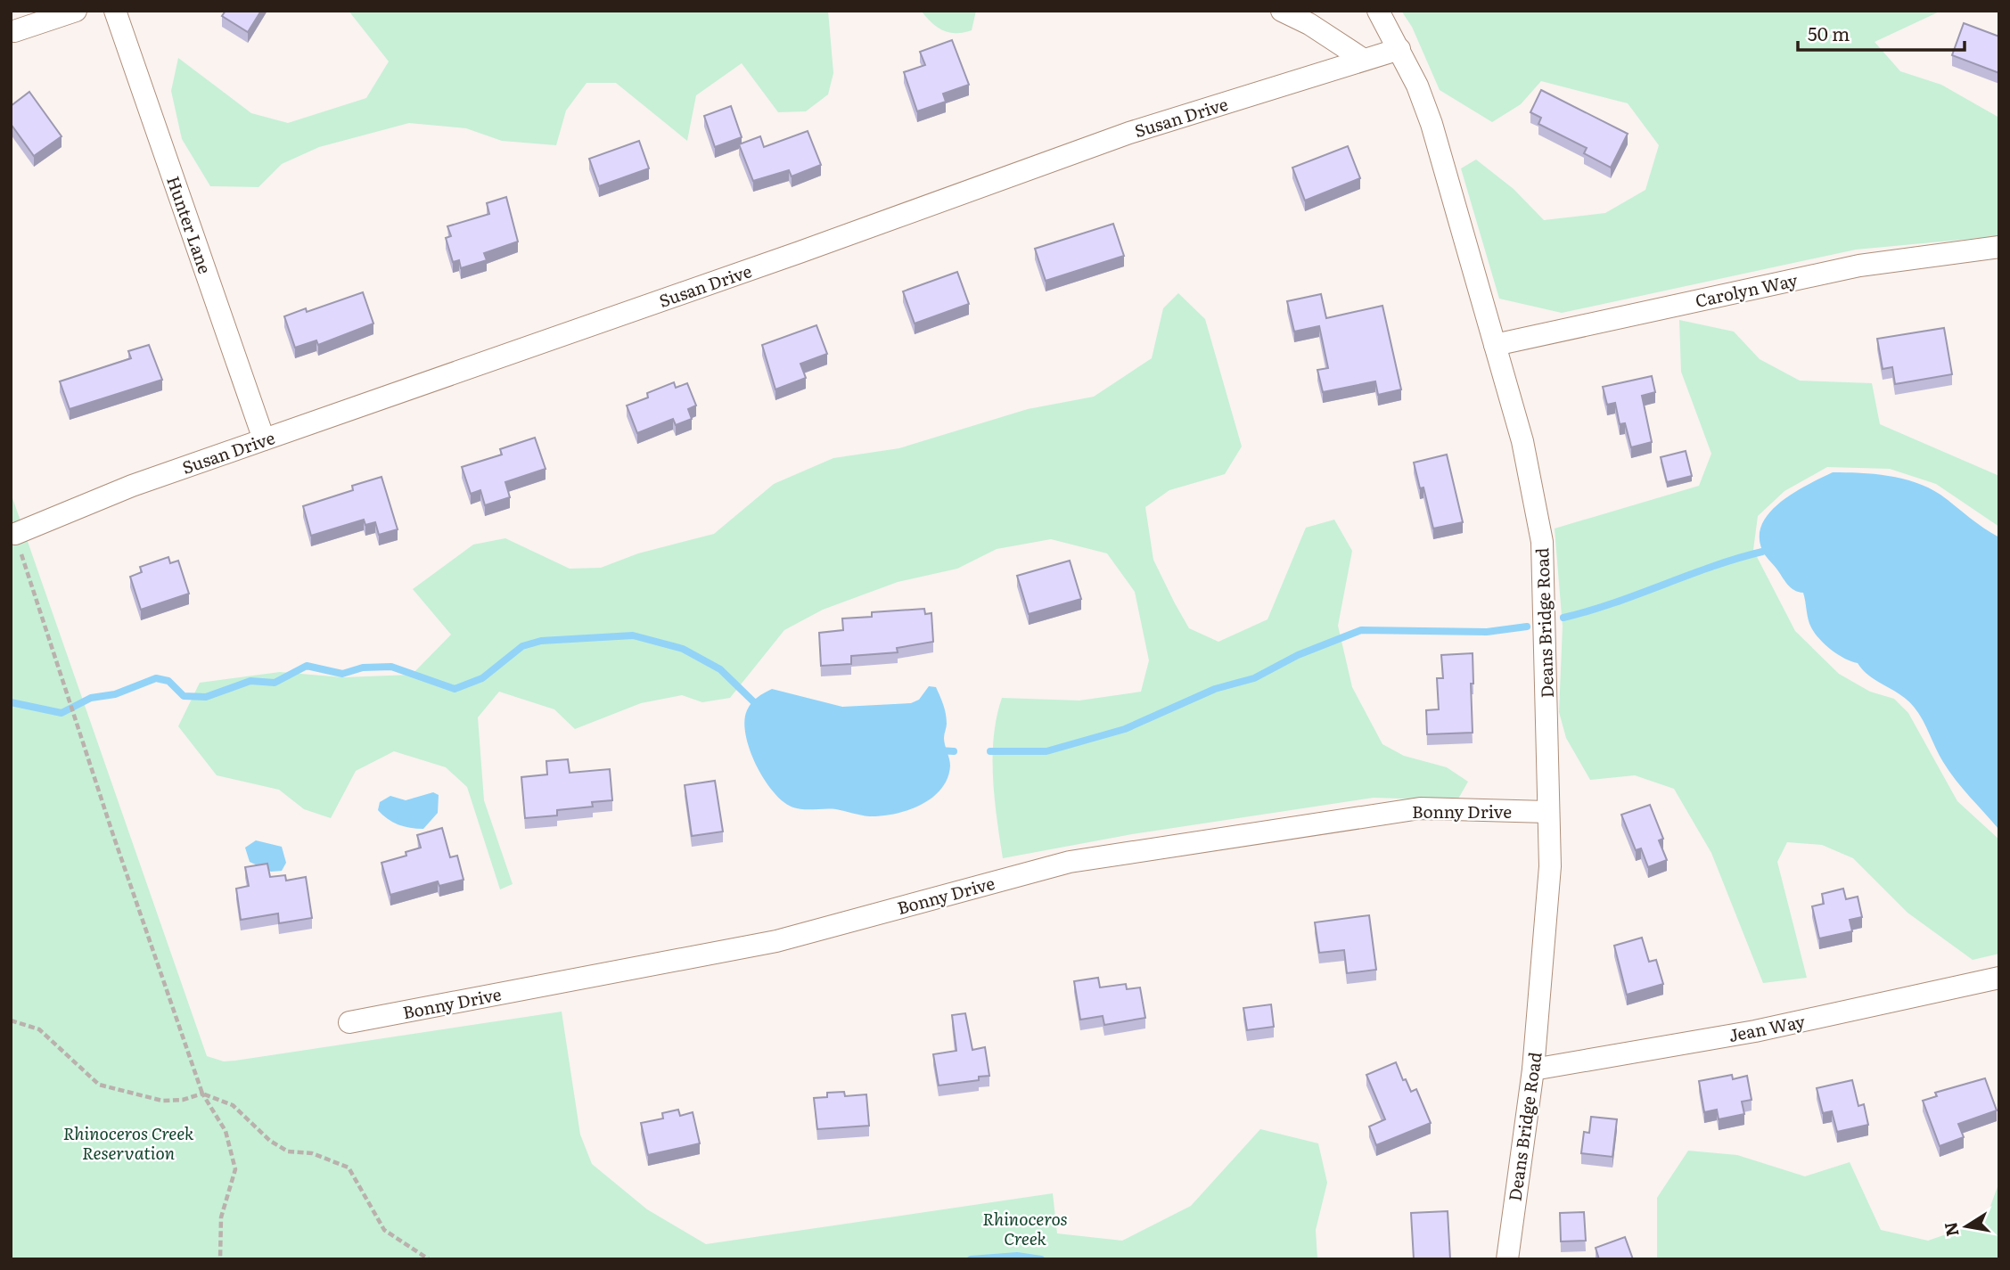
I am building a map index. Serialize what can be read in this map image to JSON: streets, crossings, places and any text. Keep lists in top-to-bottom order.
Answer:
{
  "streets": {
    "street": [
      "Susan Drive",
      "Hunter Lane",
      "Carolyn Way",
      "Deans Bridge Road",
      "Bonny Drive",
      "Jean Way"
    ]
  },
  "crossings": [
    ["Susan Drive", "Hunter Lane"],
    ["Susan Drive", "Deans Bridge Road"],
    ["Carolyn Way", "Deans Bridge Road"],
    ["Deans Bridge Road", "Bonny Drive"],
    ["Deans Bridge Road", "Jean Way"]
  ],
  "parks": ["Rhinoceros Creek Reservation", "Rhinoceros Creek"],
  "scale_bar": "50 m",
  "north": "left"
}
